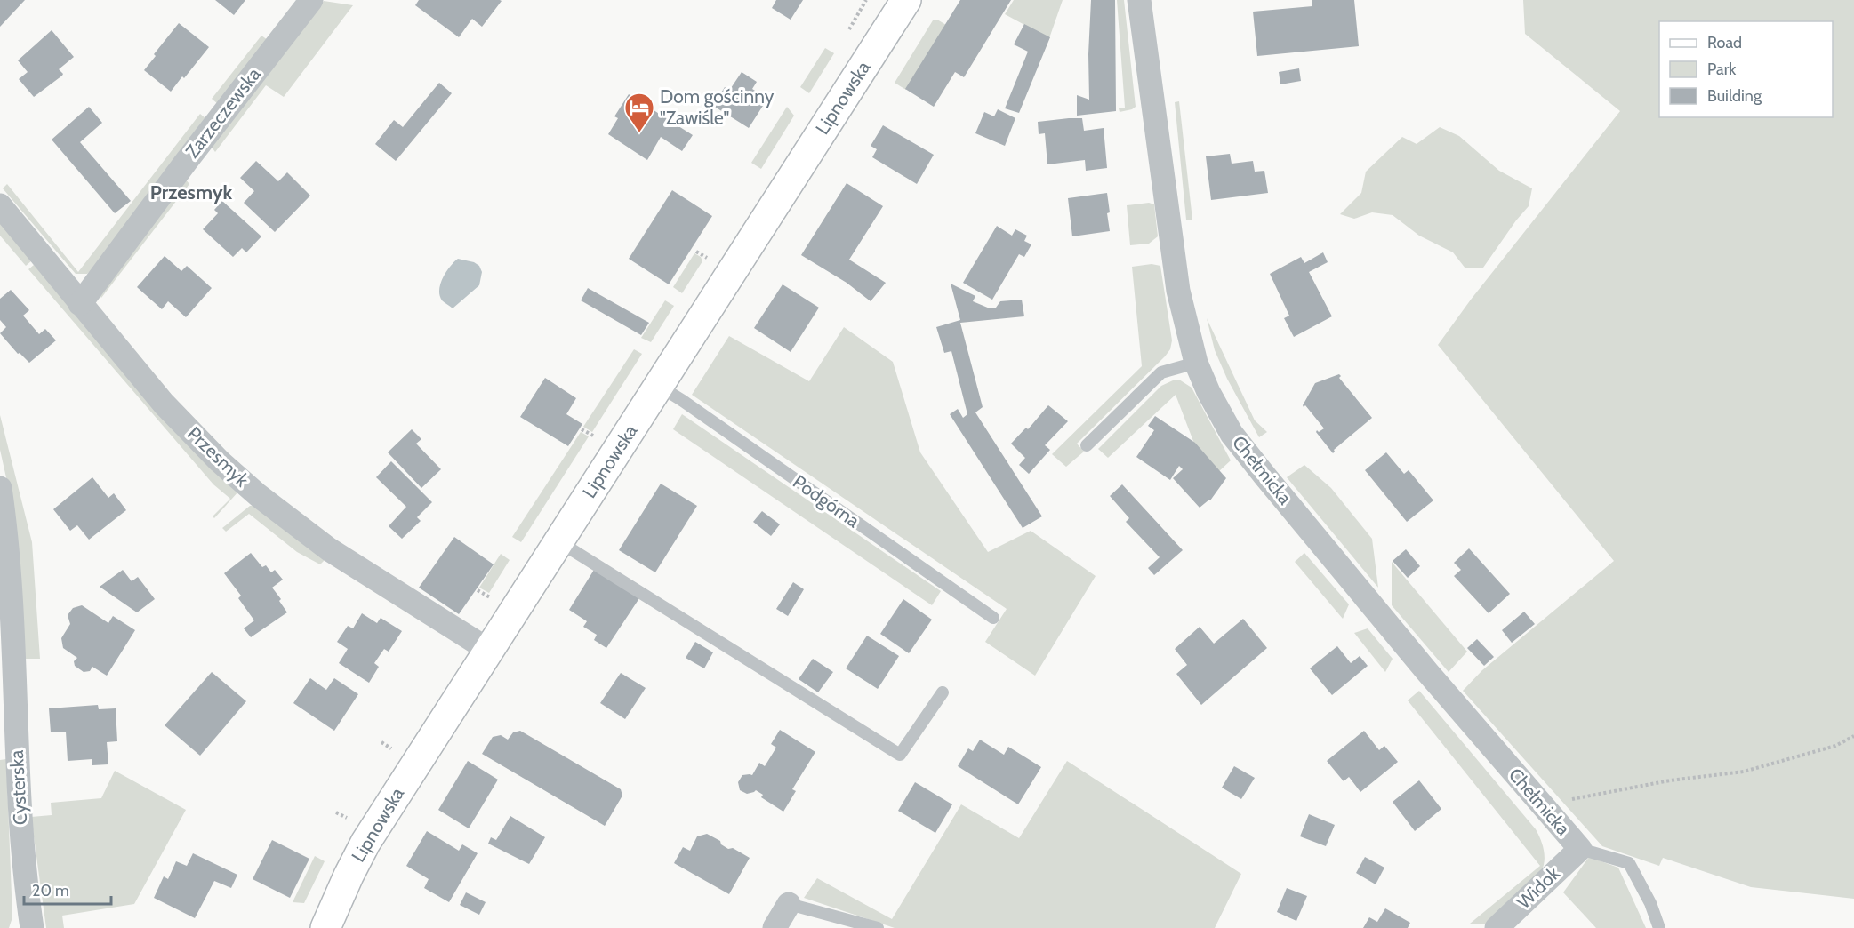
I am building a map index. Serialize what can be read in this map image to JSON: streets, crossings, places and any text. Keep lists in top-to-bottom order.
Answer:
{
  "streets": {
    "main road": ["Lipnowska"],
    "street": [
      "Zarzeczewska",
      "Przesmyk",
      "Chełmicka",
      "Cysterska",
      "Widok"
    ],
    "lane": ["Podgórna"]
  },
  "crossings": [
    ["Lipnowska", "Przesmyk"],
    ["Lipnowska", "Podgórna"],
    ["Zarzeczewska", "Przesmyk"],
    ["Chełmicka", "Widok"]
  ],
  "districts": ["Przesmyk"],
  "places": {
    "hotel": ["Dom gościnny \"Zawiśle\""]
  },
  "legend": ["Road", "Park", "Building"],
  "scale_bar": "20 m"
}
